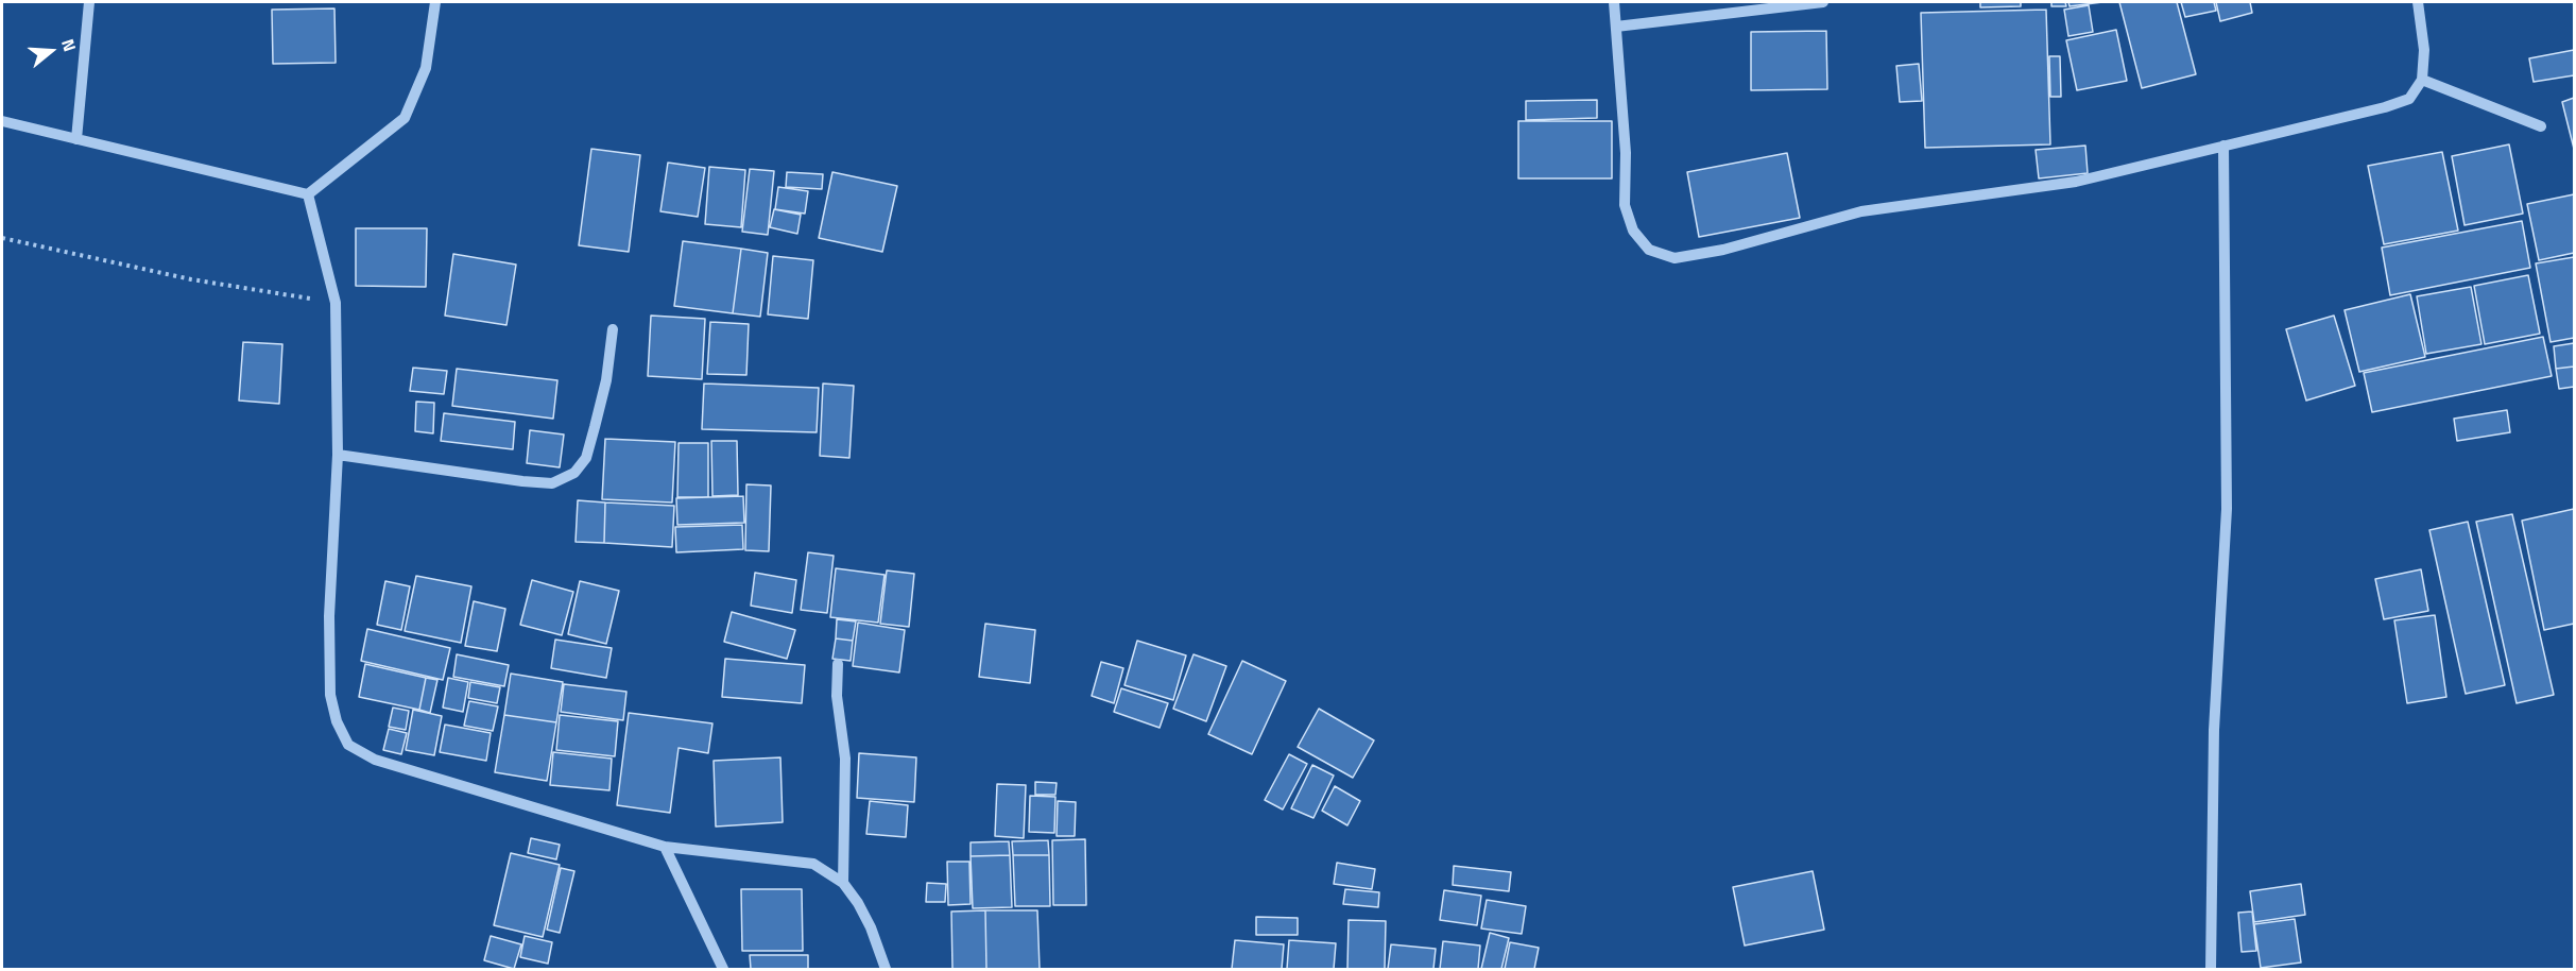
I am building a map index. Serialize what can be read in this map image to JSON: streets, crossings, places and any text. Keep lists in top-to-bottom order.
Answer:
{
  "north": "right"
}
